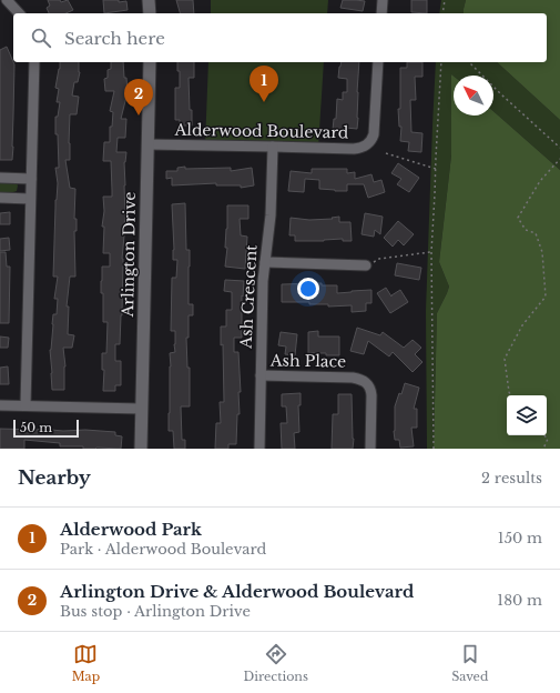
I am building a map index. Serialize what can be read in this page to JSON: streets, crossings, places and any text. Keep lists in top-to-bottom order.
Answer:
{
  "streets": {
    "street": [
      "Alderwood Boulevard",
      "Arlington Drive",
      "Ash Crescent",
      "Ash Place"
    ]
  },
  "crossings": [
    ["Alderwood Boulevard", "Arlington Drive"],
    ["Alderwood Boulevard", "Ash Crescent"],
    ["Ash Crescent", "Ash Place"]
  ],
  "scale_bar": "50 m",
  "north": "top left",
  "page": {
    "search": "Search here",
    "pins": ["1", "2"],
    "scale": "50 m",
    "heading": ["Nearby", "2 results"],
    "list": [
      {
        "mark": "1",
        "name": "Alderwood Park",
        "note": "Park · Alderwood Boulevard",
        "value": "150 m"
      },
      {
        "mark": "2",
        "name": "Arlington Drive & Alderwood Boulevard",
        "note": "Bus stop · Arlington Drive",
        "value": "180 m"
      }
    ],
    "nav": ["Map", "Directions", "Saved"]
  }
}
